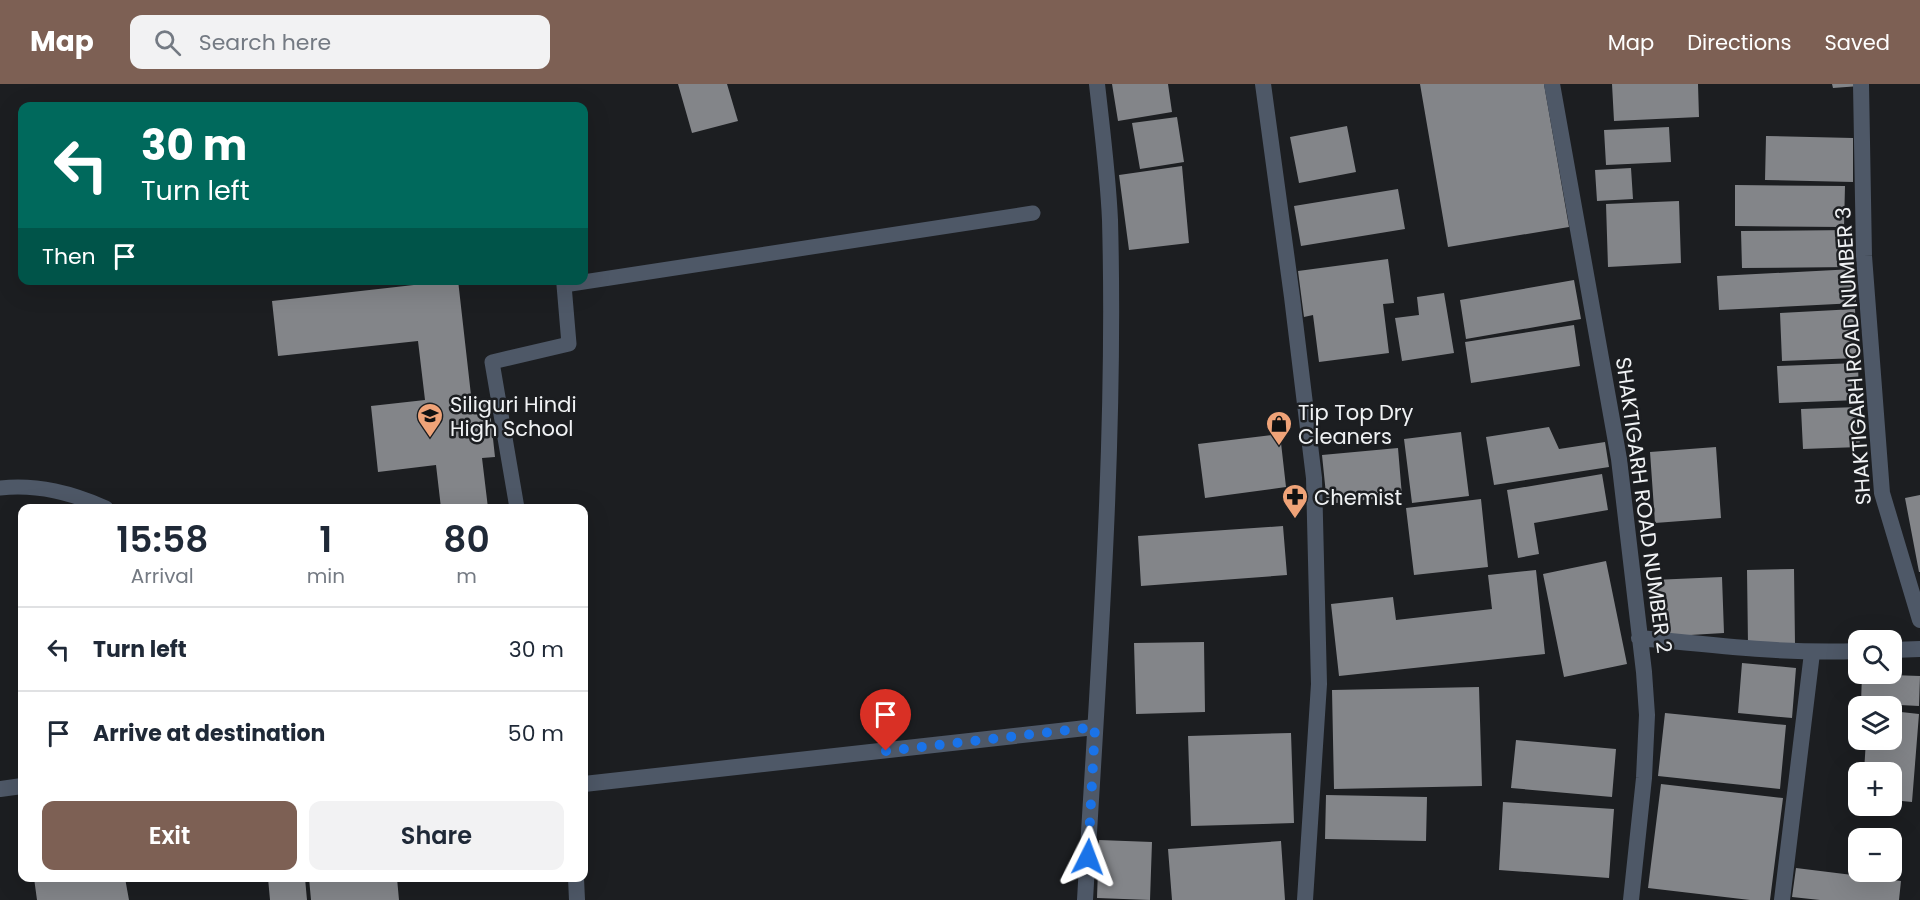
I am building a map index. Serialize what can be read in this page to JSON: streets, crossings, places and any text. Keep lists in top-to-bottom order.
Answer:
{
  "streets": {
    "street": ["SHAKTIGARH ROAD NUMBER 3", "SHAKTIGARH ROAD NUMBER 2"]
  },
  "places": {
    "school or university": ["Siliguri Hindi High School"],
    "shop": ["Tip Top Dry Cleaners"],
    "pharmacy": ["Chemist"]
  },
  "page": {
    "header": "Map",
    "search": "Search here",
    "nav": ["Map", "Directions", "Saved"],
    "turn": ["30 m", "Turn left"],
    "then": "Then",
    "eta": [
      "15:58",
      "Arrival",
      "1",
      "min",
      "80",
      "m"
    ],
    "list": [
      {
        "name": "Turn left",
        "value": "30 m"
      },
      {
        "name": "Arrive at destination",
        "value": "50 m"
      }
    ],
    "map_buttons": ["+", "−"],
    "buttons": ["Exit", "Share"]
  }
}
